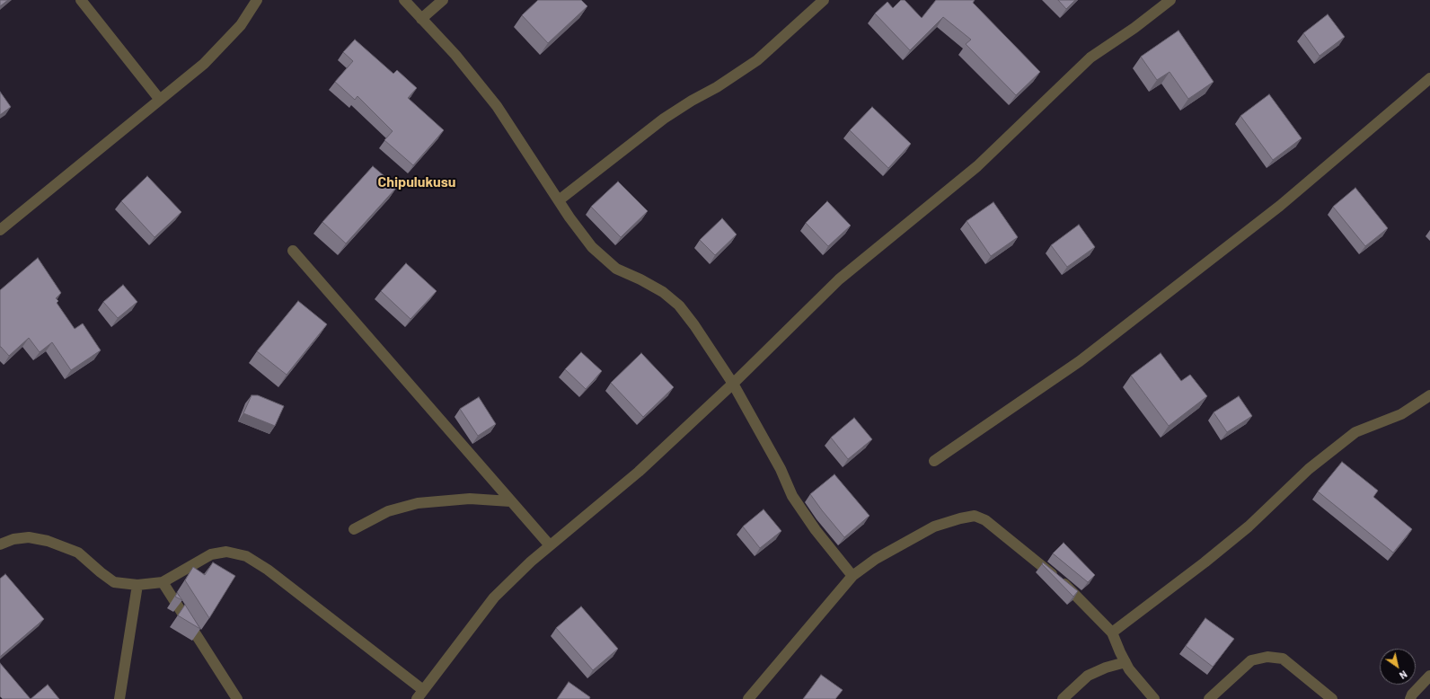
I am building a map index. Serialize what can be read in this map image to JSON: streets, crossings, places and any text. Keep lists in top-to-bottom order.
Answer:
{
  "districts": ["Chipulukusu"],
  "north": "bottom right"
}
